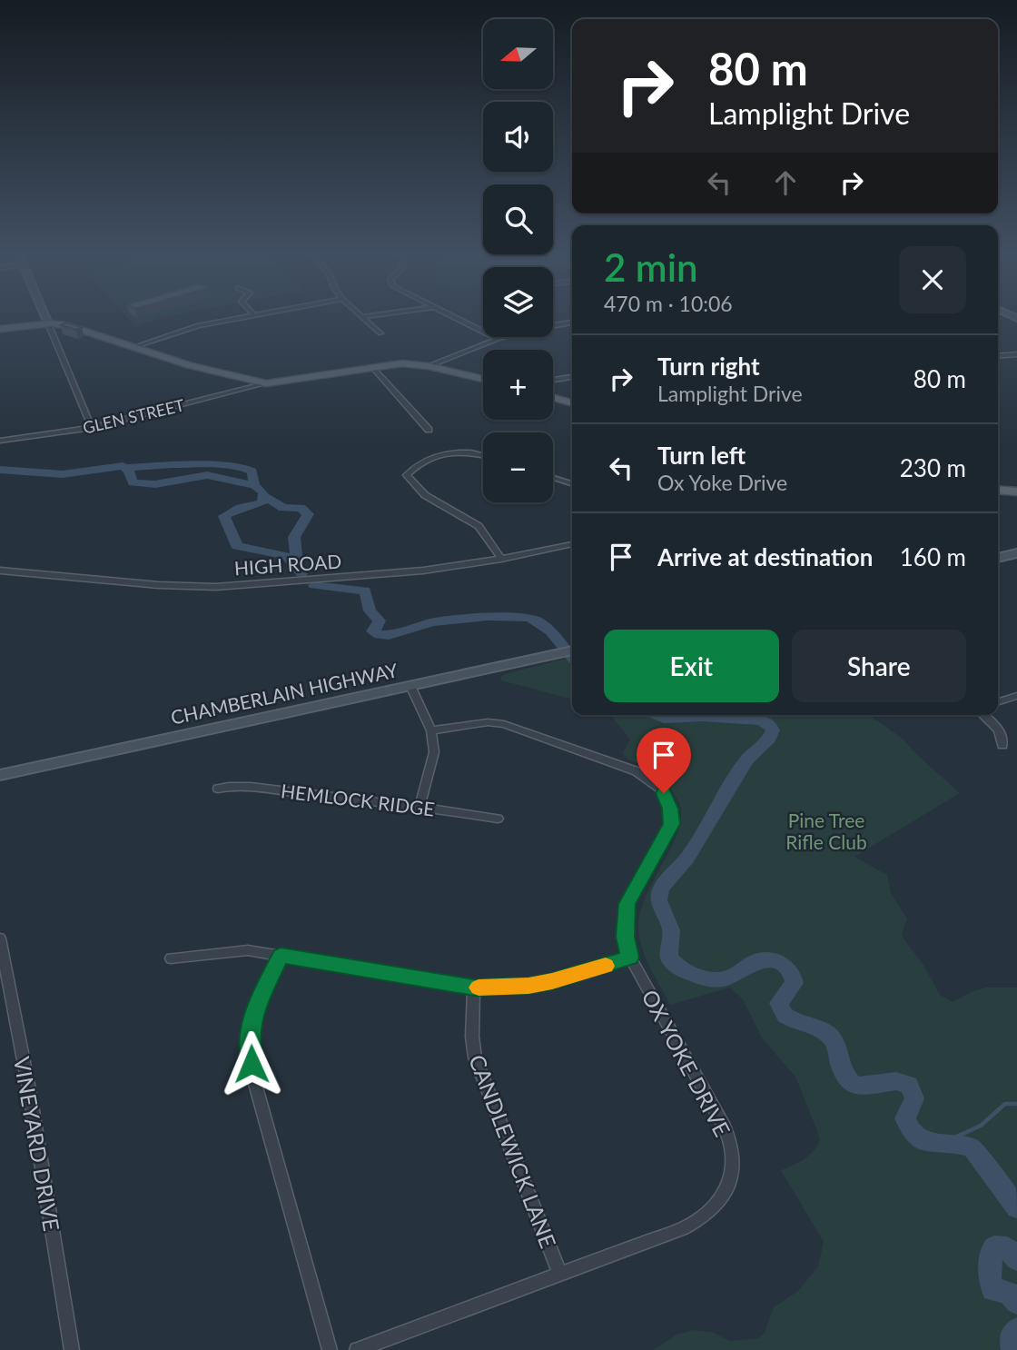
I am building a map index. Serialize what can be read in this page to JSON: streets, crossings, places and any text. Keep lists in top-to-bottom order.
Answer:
{
  "streets": {
    "main road": ["CHAMBERLAIN HIGHWAY"],
    "street": [
      "GLEN STREET",
      "HIGH ROAD",
      "HEMLOCK RIDGE",
      "OX YOKE DRIVE",
      "VINEYARD DRIVE",
      "CANDLEWICK LANE"
    ]
  },
  "crossings": [
    ["OX YOKE DRIVE", "CANDLEWICK LANE"]
  ],
  "parks": ["Pine Tree Rifle Club"],
  "north": "left",
  "page": {
    "map_buttons": ["+", "−"],
    "turn": ["80 m", "Lamplight Drive"],
    "heading": ["2 min", "470 m · 10:06"],
    "list": [
      {
        "name": "Turn right",
        "note": "Lamplight Drive",
        "value": "80 m"
      },
      {
        "name": "Turn left",
        "note": "Ox Yoke Drive",
        "value": "230 m"
      },
      {
        "name": "Arrive at destination",
        "value": "160 m"
      }
    ],
    "buttons": ["Exit", "Share"]
  }
}
